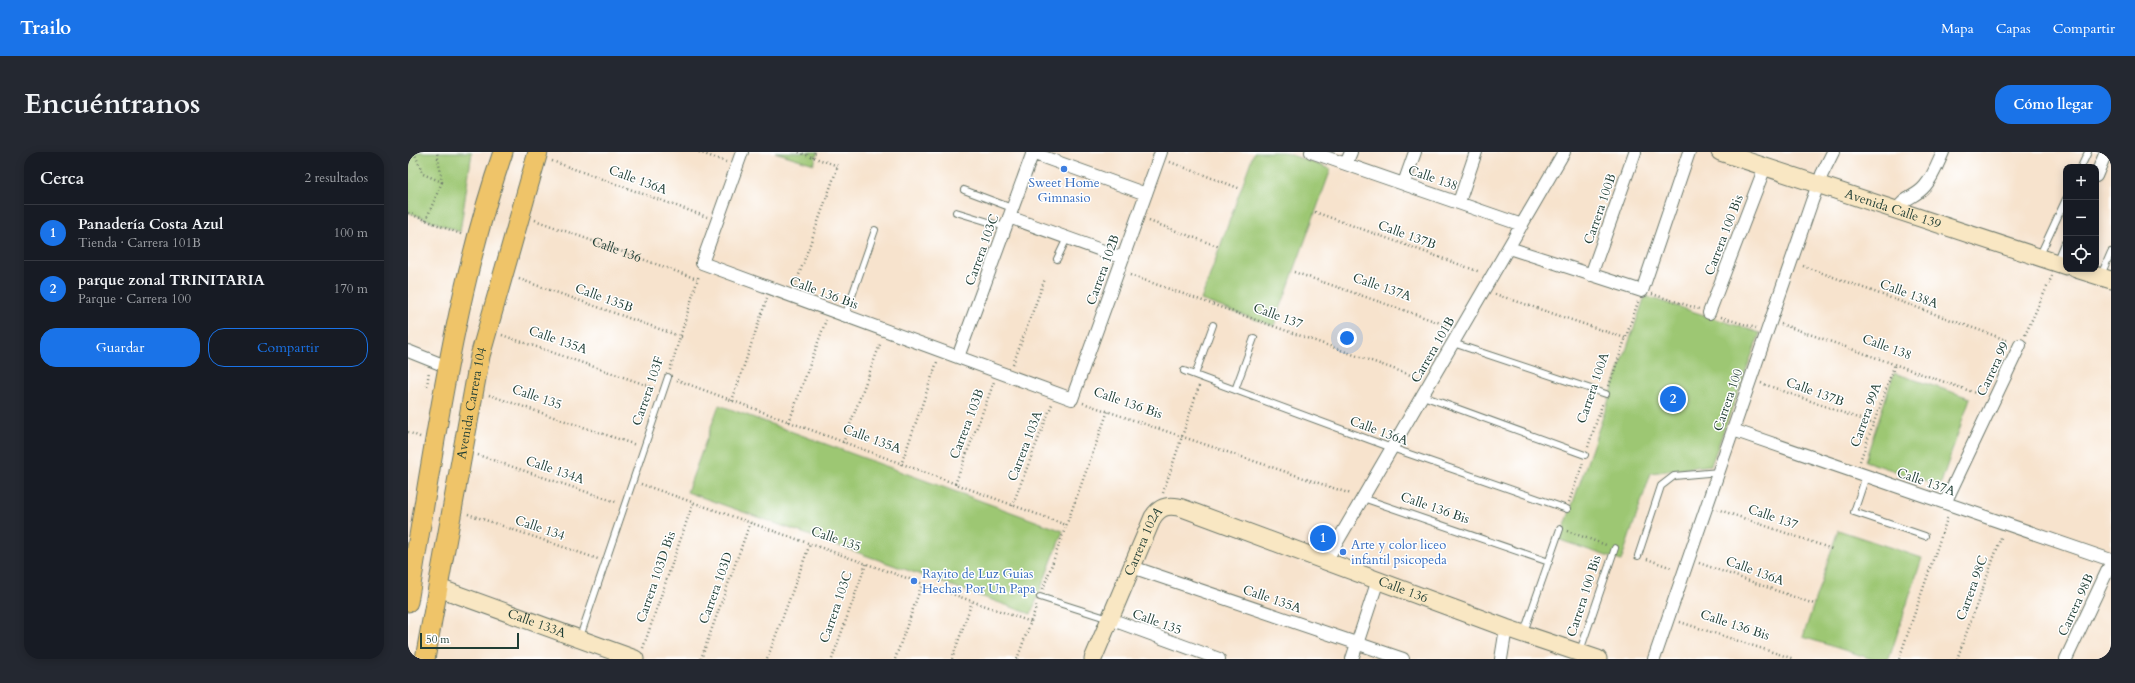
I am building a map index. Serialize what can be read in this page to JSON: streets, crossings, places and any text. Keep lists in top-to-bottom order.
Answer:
{
  "streets": {
    "main road": ["Avenida Carrera 104"],
    "street": [
      "Calle 138",
      "Carrera 100B",
      "Avenida Calle 139",
      "Carrera 100 Bis",
      "Calle 136",
      "Carrera 103C",
      "Carrera 102B",
      "Calle 137A",
      "Calle 136 Bis",
      "Calle 135A",
      "Carrera 101B",
      "Carrera 99",
      "Calle 135",
      "Carrera 100",
      "Carrera 102A",
      "Carrera 98B",
      "Calle 133A"
    ],
    "lane": ["Calle 136A", "Carrera 103F"],
    "path": [
      "Calle 137B",
      "Calle 138A",
      "Calle 135B",
      "Calle 137",
      "Carrera 100A",
      "Carrera 99A",
      "Carrera 103B",
      "Carrera 103A",
      "Calle 134A",
      "Calle 134",
      "Carrera 103D Bis",
      "Carrera 103D",
      "Carrera 98C"
    ]
  },
  "crossings": [
    ["Calle 138", "Carrera 101B"],
    ["Calle 138", "Carrera 99"],
    ["Calle 138", "Carrera 100"],
    ["Calle 138", "Carrera 99A"],
    ["Calle 136A", "Carrera 101B"],
    ["Calle 136A", "Carrera 100A"],
    ["Calle 136A", "Carrera 100"],
    ["Calle 136A", "Avenida Carrera 104"],
    ["Calle 136A", "Carrera 102A"],
    ["Avenida Calle 139", "Carrera 100 Bis"],
    ["Avenida Calle 139", "Carrera 99"],
    ["Avenida Calle 139", "Carrera 100"],
    ["Calle 137B", "Carrera 101B"],
    ["Calle 137B", "Carrera 100"],
    ["Calle 137B", "Carrera 99A"],
    ["Carrera 100 Bis", "Calle 136"],
    ["Calle 136", "Carrera 101B"],
    ["Calle 136", "Carrera 103F"],
    ["Calle 136", "Carrera 102A"],
    ["Carrera 103C", "Calle 136 Bis"],
    ["Carrera 103C", "Calle 135"],
    ["Carrera 102B", "Calle 136 Bis"],
    ["Carrera 102B", "Calle 137"],
    ["Calle 137A", "Carrera 101B"],
    ["Calle 137A", "Carrera 99"],
    ["Calle 137A", "Carrera 100"],
    ["Calle 137A", "Carrera 99A"],
    ["Calle 137A", "Carrera 98C"],
    ["Calle 137A", "Carrera 98B"],
    ["Calle 136 Bis", "Calle 135A"],
    ["Calle 136 Bis", "Carrera 101B"],
    ["Calle 136 Bis", "Carrera 103F"],
    ["Calle 136 Bis", "Carrera 100"],
    ["Calle 136 Bis", "Carrera 103B"],
    ["Calle 136 Bis", "Carrera 103A"],
    ["Calle 136 Bis", "Carrera 102A"],
    ["Calle 138A", "Carrera 99"],
    ["Calle 138A", "Carrera 100"],
    ["Calle 135B", "Carrera 103F"],
    ["Calle 137", "Carrera 101B"],
    ["Calle 137", "Carrera 100"],
    ["Calle 135A", "Carrera 103F"],
    ["Calle 135A", "Avenida Carrera 104"],
    ["Calle 135A", "Carrera 103B"],
    ["Calle 135A", "Carrera 103A"],
    ["Calle 135A", "Carrera 102A"],
    ["Carrera 103F", "Calle 135"],
    ["Carrera 103F", "Calle 134A"],
    ["Carrera 103F", "Calle 134"],
    ["Carrera 103F", "Calle 133A"],
    ["Calle 135", "Carrera 102A"],
    ["Calle 135", "Carrera 103D Bis"],
    ["Calle 135", "Carrera 103D"],
    ["Avenida Carrera 104", "Calle 133A"],
    ["Carrera 103D Bis", "Calle 133A"]
  ],
  "places": ["Sweet Home Gimnasio", "Arte y color liceo infantil psicopeda", "Rayito de Luz Guias Hechas Por Un Papa"],
  "scale_bar": "50 m",
  "page": {
    "header": "Trailo",
    "nav": ["Mapa", "Capas", "Compartir"],
    "title": "Encuéntranos",
    "buttons": [
      "Cómo llegar",
      ["Guardar", "Compartir"]
    ],
    "heading": ["Cerca", "2 resultados"],
    "map_buttons": ["+", "−"],
    "list": [
      {
        "mark": "1",
        "name": "Panadería Costa Azul",
        "note": "Tienda · Carrera 101B",
        "value": "100 m"
      },
      {
        "mark": "2",
        "name": "parque zonal TRINITARIA",
        "note": "Parque · Carrera 100",
        "value": "170 m"
      }
    ],
    "pins": ["2", "1"],
    "scale": "50 m"
  }
}
